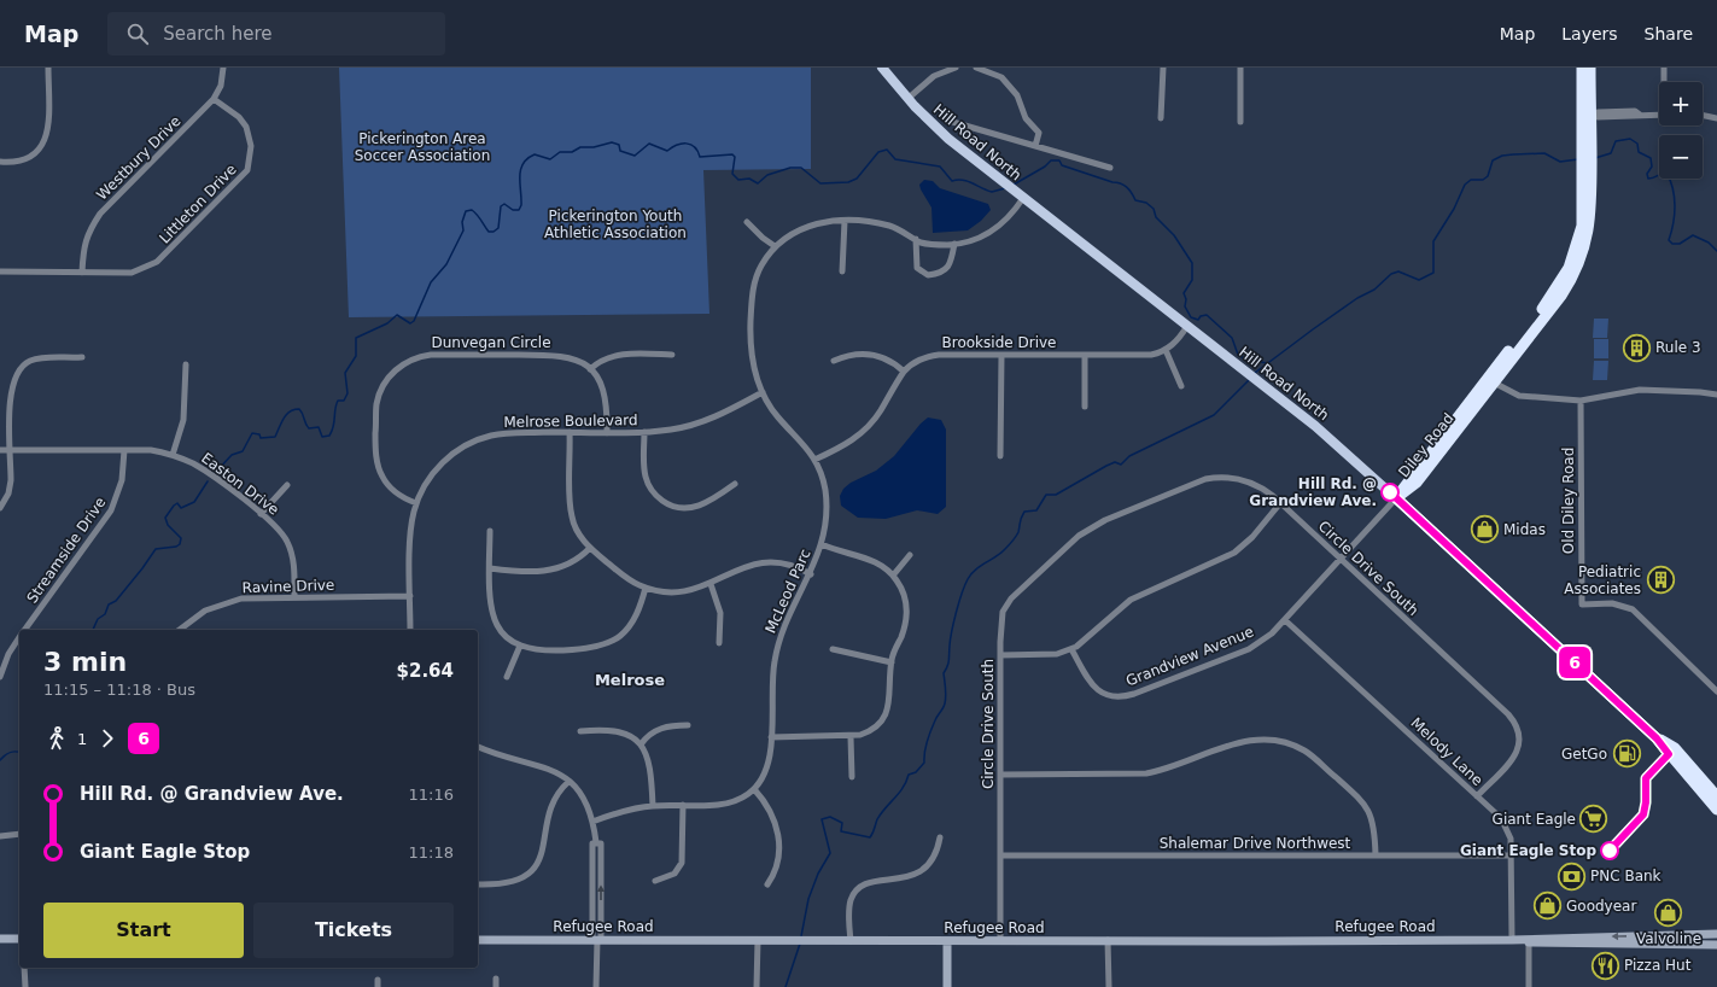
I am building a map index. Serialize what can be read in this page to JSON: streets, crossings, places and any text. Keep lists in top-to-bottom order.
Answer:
{
  "streets": {
    "highway": ["Hill Road North", "Diley Road"],
    "main road": ["Refugee Road"],
    "street": [
      "Westbury Drive",
      "Littleton Drive",
      "Dunvegan Circle",
      "Brookside Drive",
      "Melrose Boulevard",
      "Easton Drive",
      "Old Diley Road",
      "Streamside Drive",
      "Circle Drive South",
      "Ravine Drive",
      "McLeod Parc",
      "Grandview Avenue",
      "Melody Lane",
      "Shalemar Drive Northwest"
    ]
  },
  "crossings": [
    ["Hill Road North", "Diley Road"],
    ["Hill Road North", "McLeod Parc"],
    ["Hill Road North", "Grandview Avenue"],
    ["Westbury Drive", "Littleton Drive"],
    ["Dunvegan Circle", "Melrose Boulevard"],
    ["Brookside Drive", "McLeod Parc"],
    ["Melrose Boulevard", "Ravine Drive"],
    ["Melrose Boulevard", "McLeod Parc"],
    ["Diley Road", "Grandview Avenue"],
    ["Easton Drive", "Streamside Drive"],
    ["Easton Drive", "Ravine Drive"],
    ["Circle Drive South", "Grandview Avenue"],
    ["Circle Drive South", "Melody Lane"],
    ["Circle Drive South", "Shalemar Drive Northwest"],
    ["Circle Drive South", "Refugee Road"],
    ["Grandview Avenue", "Melody Lane"],
    ["Melody Lane", "Shalemar Drive Northwest"],
    ["Melody Lane", "Refugee Road"]
  ],
  "districts": ["Melrose"],
  "parks": ["Pickerington Area Soccer Association", "Pickerington Youth Athletic Association"],
  "places": {
    "building": ["Rule 3", "Pediatric Associates"],
    "other": ["Hill Rd. @ Grandview Ave.", "Giant Eagle Stop"],
    "shop": ["Midas", "Goodyear", "Valvoline"],
    "fuel station": ["GetGo"],
    "supermarket": ["Giant Eagle"],
    "bank": ["PNC Bank"],
    "restaurant": ["Pizza Hut"]
  },
  "lines": ["bus line 6"],
  "page": {
    "header": "Map",
    "search": "Search here",
    "nav": ["Map", "Layers", "Share"],
    "on_map": "6",
    "map_buttons": ["+", "−"],
    "heading": ["3 min", "11:15 – 11:18 · Bus", "$2.64"],
    "legs": ["1", "6"],
    "list": [
      {
        "name": "Hill Rd. @ Grandview Ave.",
        "value": "11:16"
      },
      {
        "name": "Giant Eagle Stop",
        "value": "11:18"
      }
    ],
    "buttons": ["Start", "Tickets"]
  }
}
